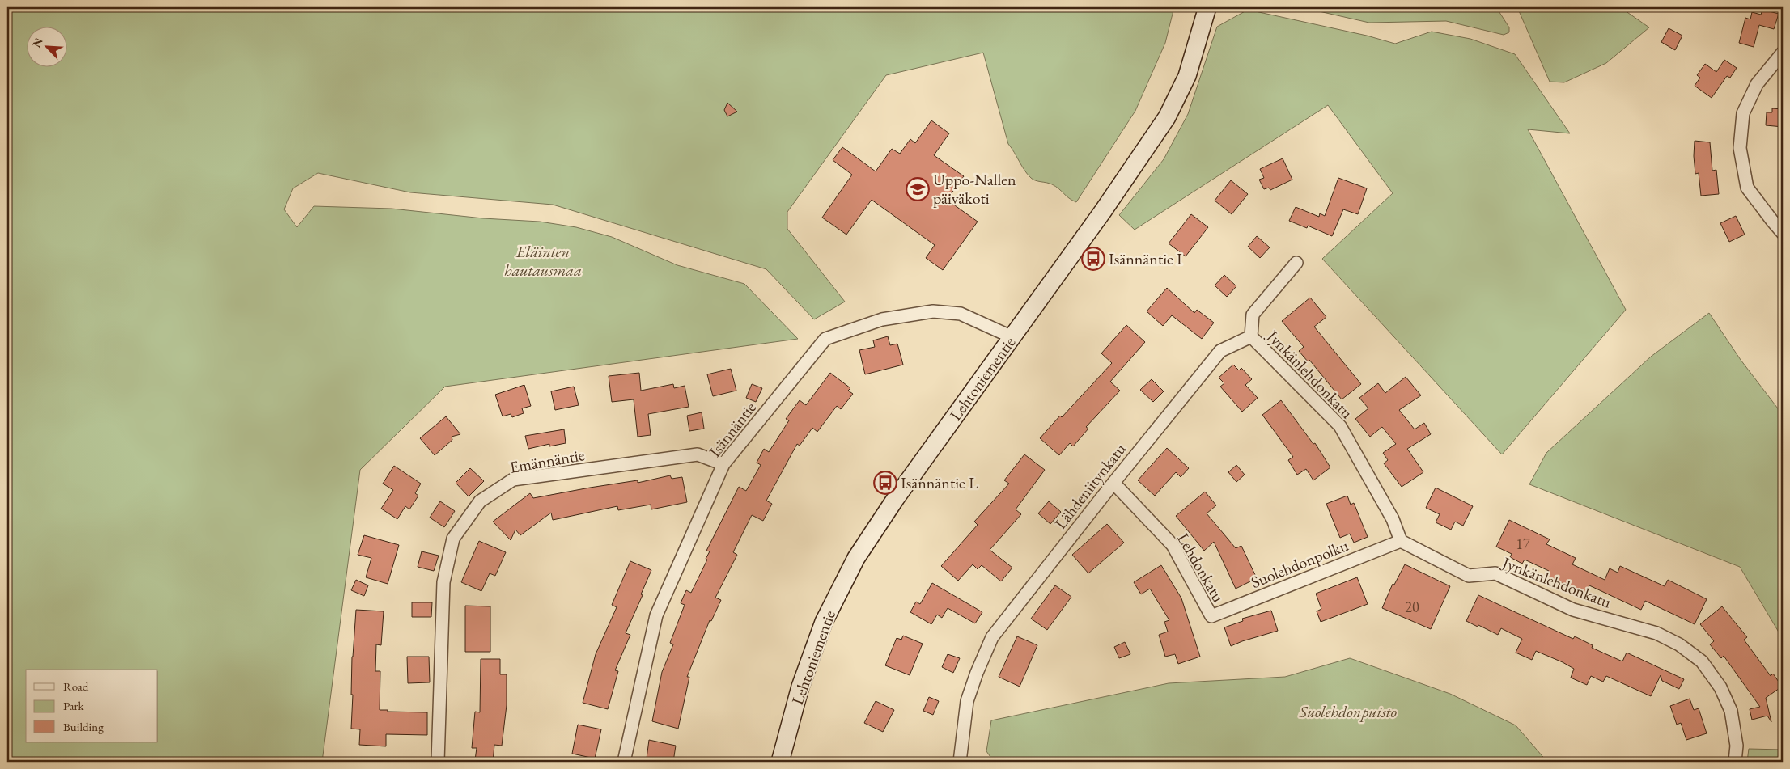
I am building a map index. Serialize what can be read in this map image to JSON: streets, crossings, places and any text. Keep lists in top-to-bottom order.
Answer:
{
  "streets": {
    "main road": ["Lehtoniementie"],
    "street": [
      "Jynkänlehdonkatu",
      "Isännäntie",
      "Emännäntie",
      "Lähdeniitynkatu",
      "Suolehdonpolku",
      "Lehdonkatu"
    ]
  },
  "crossings": [
    ["Jynkänlehdonkatu", "Lähdeniitynkatu"],
    ["Jynkänlehdonkatu", "Suolehdonpolku"],
    ["Lehtoniementie", "Isännäntie"],
    ["Isännäntie", "Emännäntie"],
    ["Lähdeniitynkatu", "Lehdonkatu"],
    ["Suolehdonpolku", "Lehdonkatu"]
  ],
  "parks": ["Eläinten hautausmaa", "Suolehdonpuisto"],
  "places": {
    "school or university": ["Uppo-Nallen päiväkoti"],
    "bus stop": ["Isännäntie I", "Isännäntie L"]
  },
  "house_numbers": ["17", "20"],
  "legend": ["Road", "Park", "Building"],
  "north": "top left"
}
